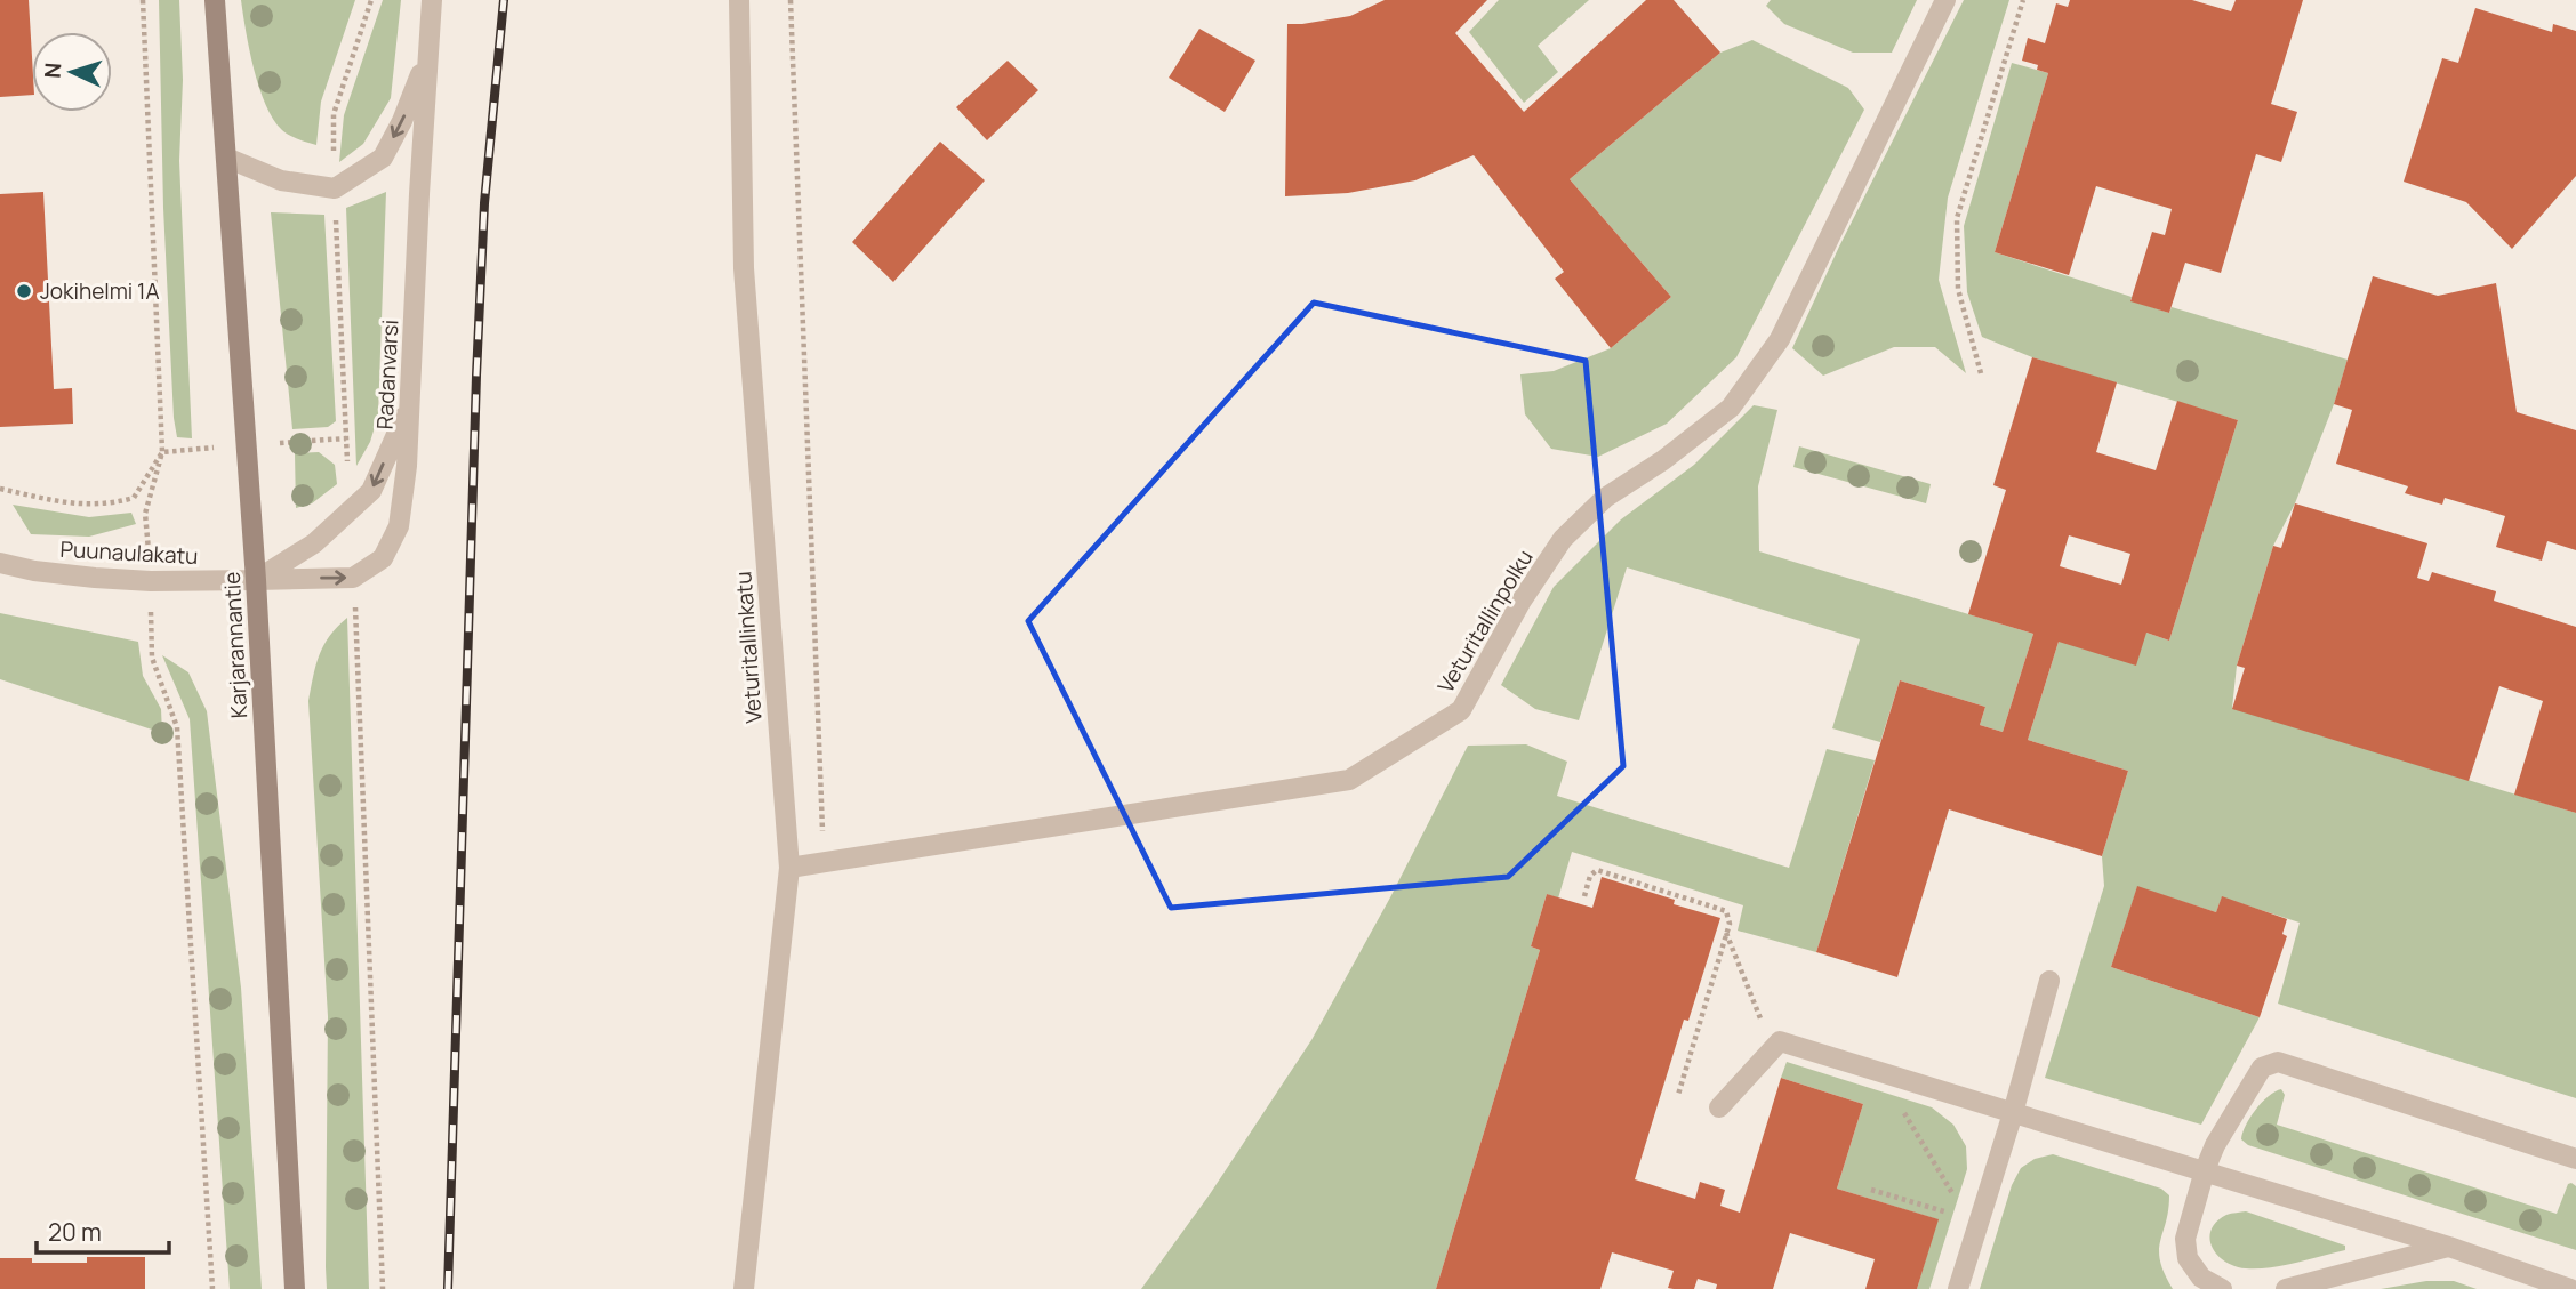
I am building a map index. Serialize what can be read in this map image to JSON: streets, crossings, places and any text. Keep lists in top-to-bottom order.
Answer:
{
  "streets": {
    "main road": ["Karjarannantie"],
    "street": [
      "Radanvarsi",
      "Puunaulakatu",
      "Veturitallinpolku",
      "Veturitallinkatu"
    ]
  },
  "crossings": [
    ["Puunaulakatu", "Karjarannantie"],
    ["Veturitallinpolku", "Veturitallinkatu"]
  ],
  "places": ["Jokihelmi 1A"],
  "scale_bar": "20 m",
  "north": "left"
}
